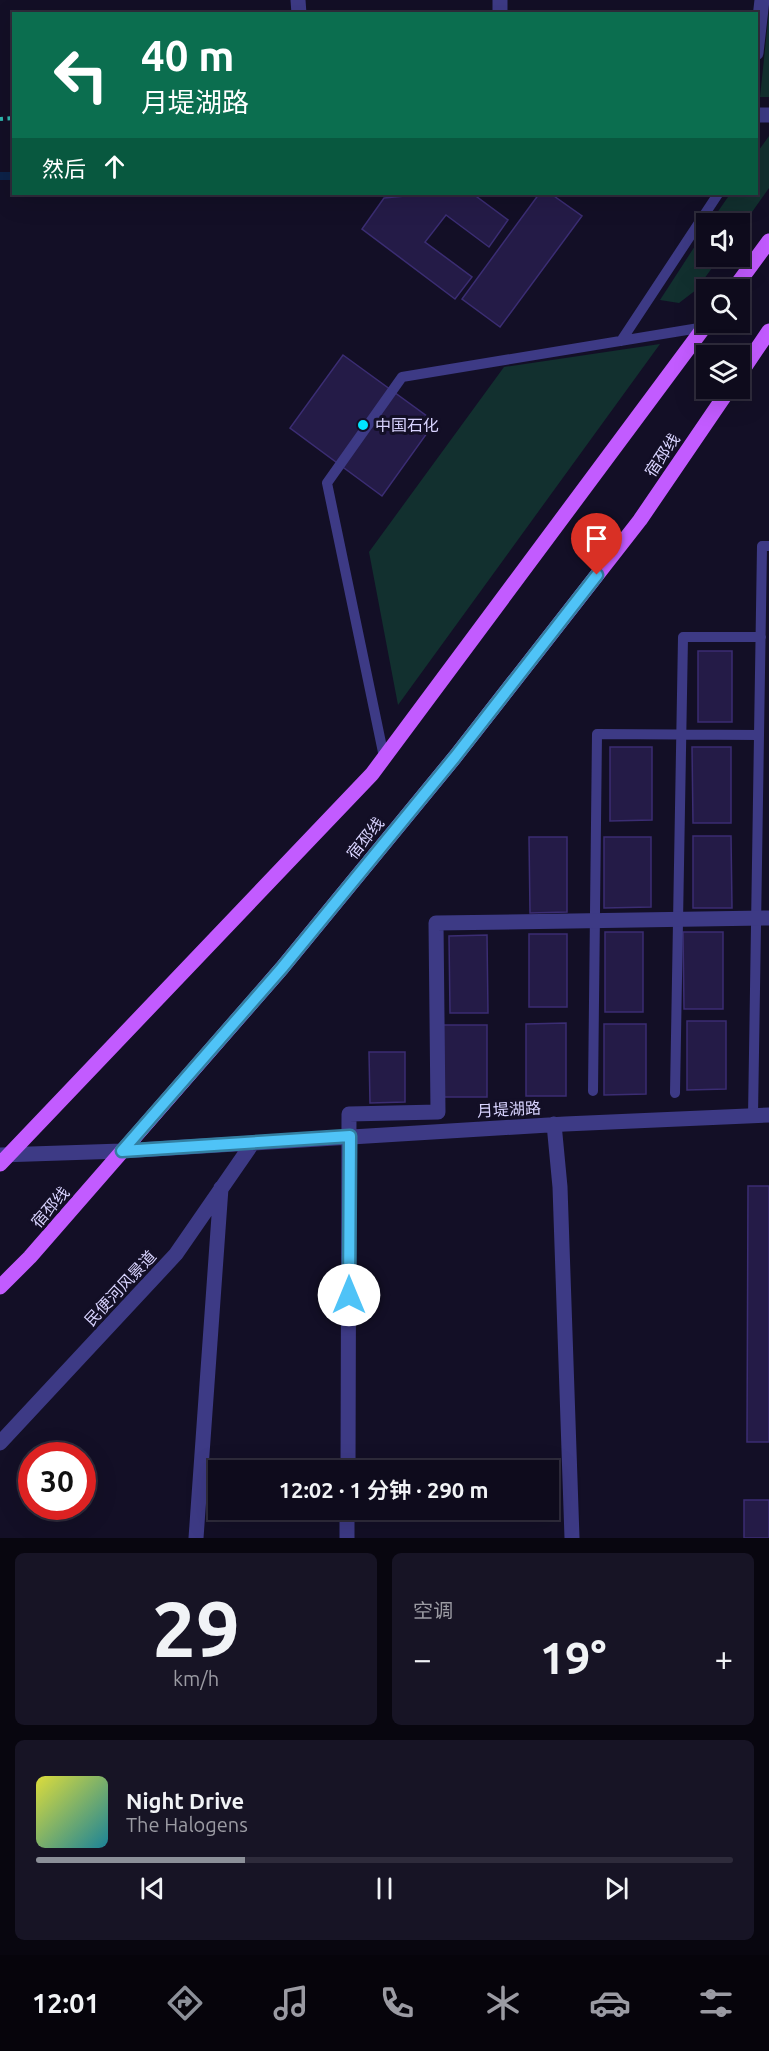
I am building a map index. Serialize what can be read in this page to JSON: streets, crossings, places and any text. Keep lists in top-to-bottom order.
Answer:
{
  "streets": {
    "main road": ["宿邳线"],
    "street": ["月堤湖路", "民便河风景道"]
  },
  "crossings": [
    ["宿邳线", "月堤湖路"],
    ["月堤湖路", "民便河风景道"]
  ],
  "places": ["中国石化"],
  "page": {
    "turn": ["40 m", "月堤湖路"],
    "then": "然后",
    "limit": "30",
    "trip": "12:02 · 1 分钟 · 290 m",
    "tile": [
      ["29", "km/h"],
      "空调"
    ],
    "heat": ["−", "19°", "+"],
    "song": ["Night Drive", "The Halogens"],
    "tabs": "12:01"
  }
}
